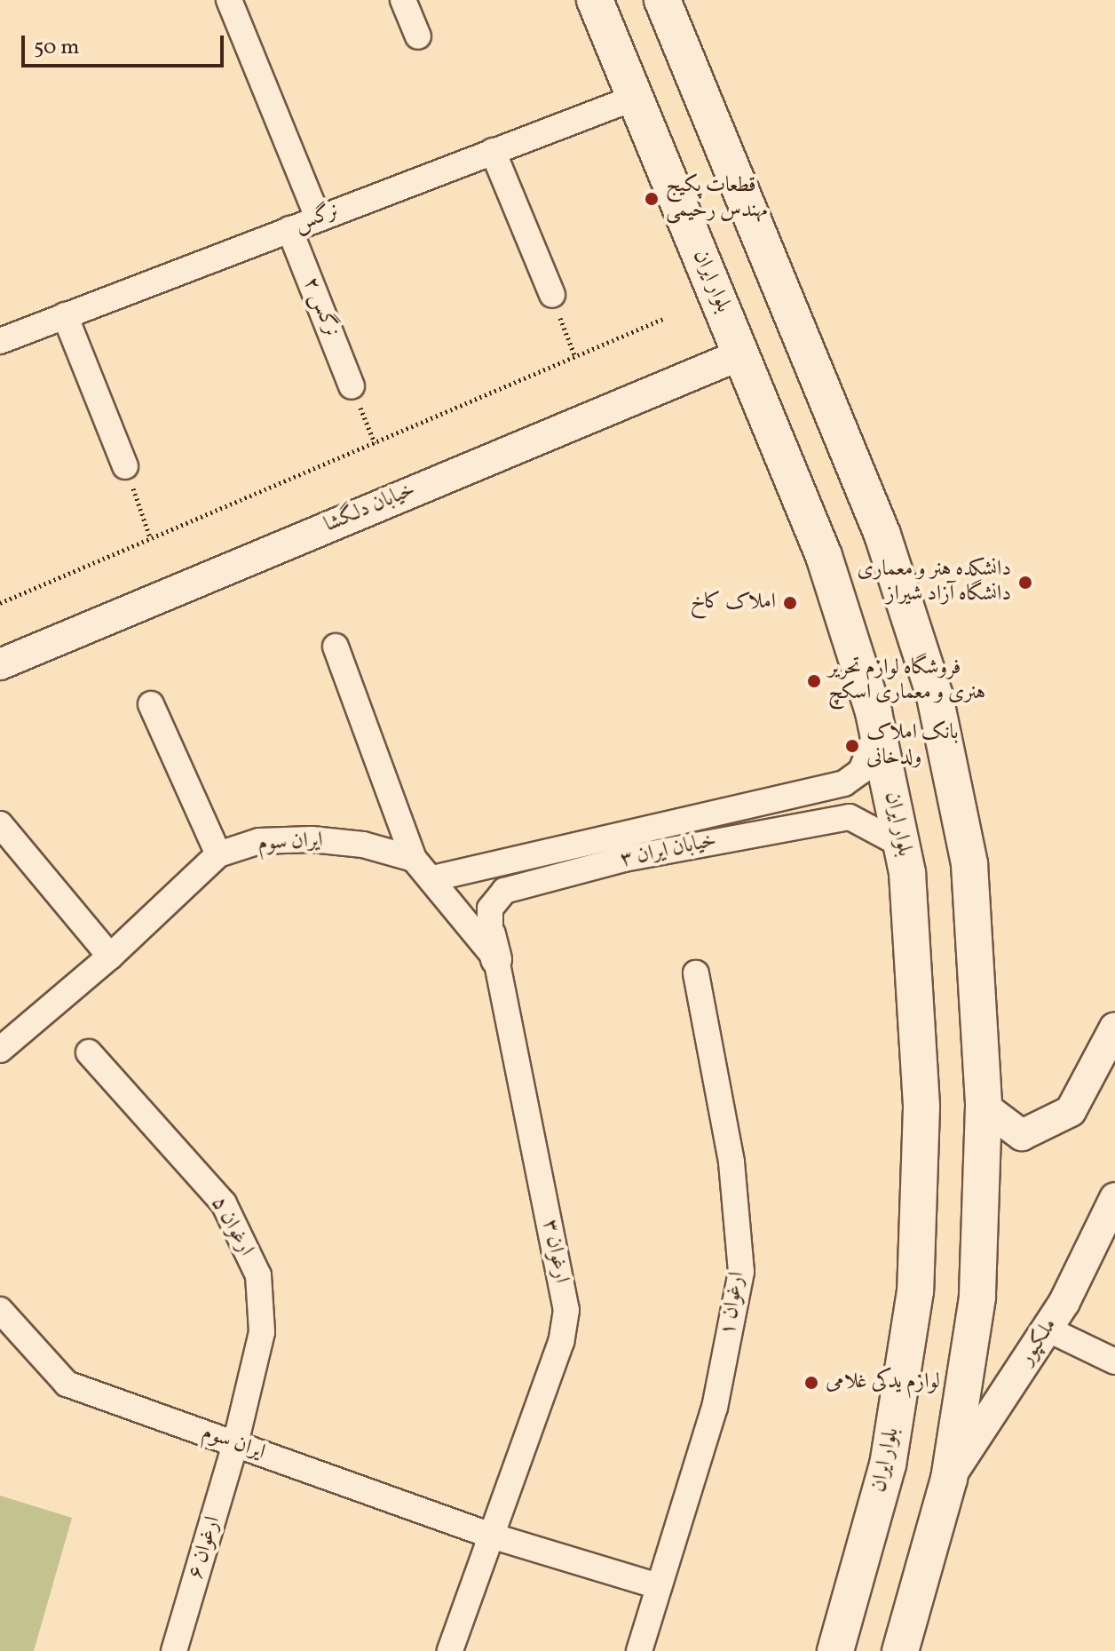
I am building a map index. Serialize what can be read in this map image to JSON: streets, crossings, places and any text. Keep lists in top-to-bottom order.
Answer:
{
  "streets": {
    "main road": ["بلوار ایران"],
    "street": [
      "نرگس",
      "نرگس ۲",
      "خیابان دلگشا",
      "ایران سوم",
      "خیابان ایران ۳",
      "ارغوان ۵",
      "ارغوان ۳",
      "ارغوان ۱",
      "ملکپور",
      "ارغوان ۶"
    ]
  },
  "crossings": [
    ["نرگس", "بلوار ایران"],
    ["نرگس", "نرگس ۲"],
    ["بلوار ایران", "خیابان دلگشا"],
    ["بلوار ایران", "خیابان ایران ۳"],
    ["ایران سوم", "خیابان ایران ۳"],
    ["ایران سوم", "ارغوان ۵"],
    ["ایران سوم", "ارغوان ۳"],
    ["ایران سوم", "ارغوان ۱"],
    ["ایران سوم", "ارغوان ۶"],
    ["خیابان ایران ۳", "ارغوان ۳"],
    ["ارغوان ۵", "ارغوان ۶"]
  ],
  "places": [
    "قطعات پکیج مهندس رحیمی",
    "دانشکده هنر و معماری دانشگاه آزاد شیراز",
    "املاک کاخ",
    "فروشگاه لوازم تحریر هنری و معماری اسکچ",
    "بانک املاک ولدخانی",
    "لوازم یدکی غلامی"
  ],
  "scale_bar": "50 m"
}
